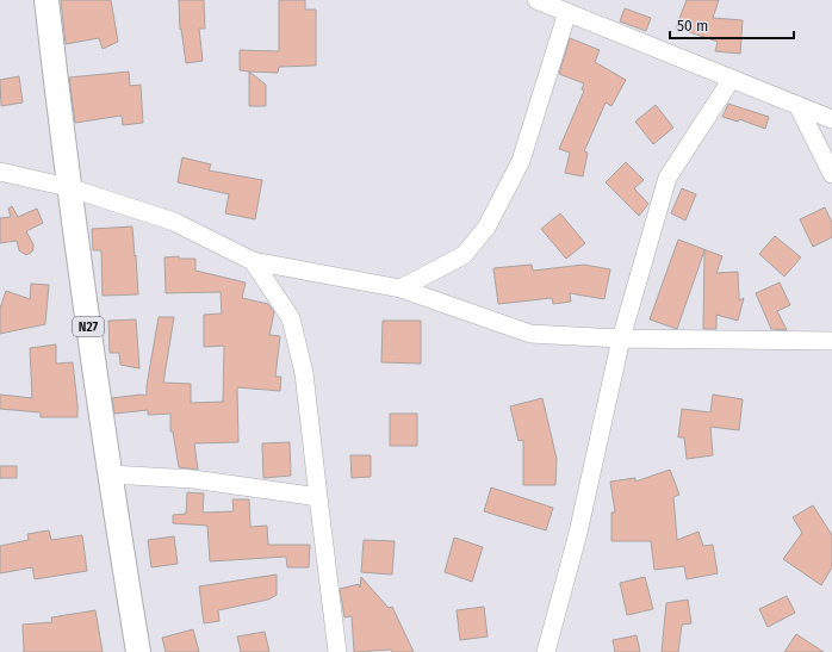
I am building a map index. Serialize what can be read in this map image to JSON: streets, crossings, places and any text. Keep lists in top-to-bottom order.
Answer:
{
  "streets": {
    "main road": ["N27"]
  },
  "scale_bar": "50 m"
}
